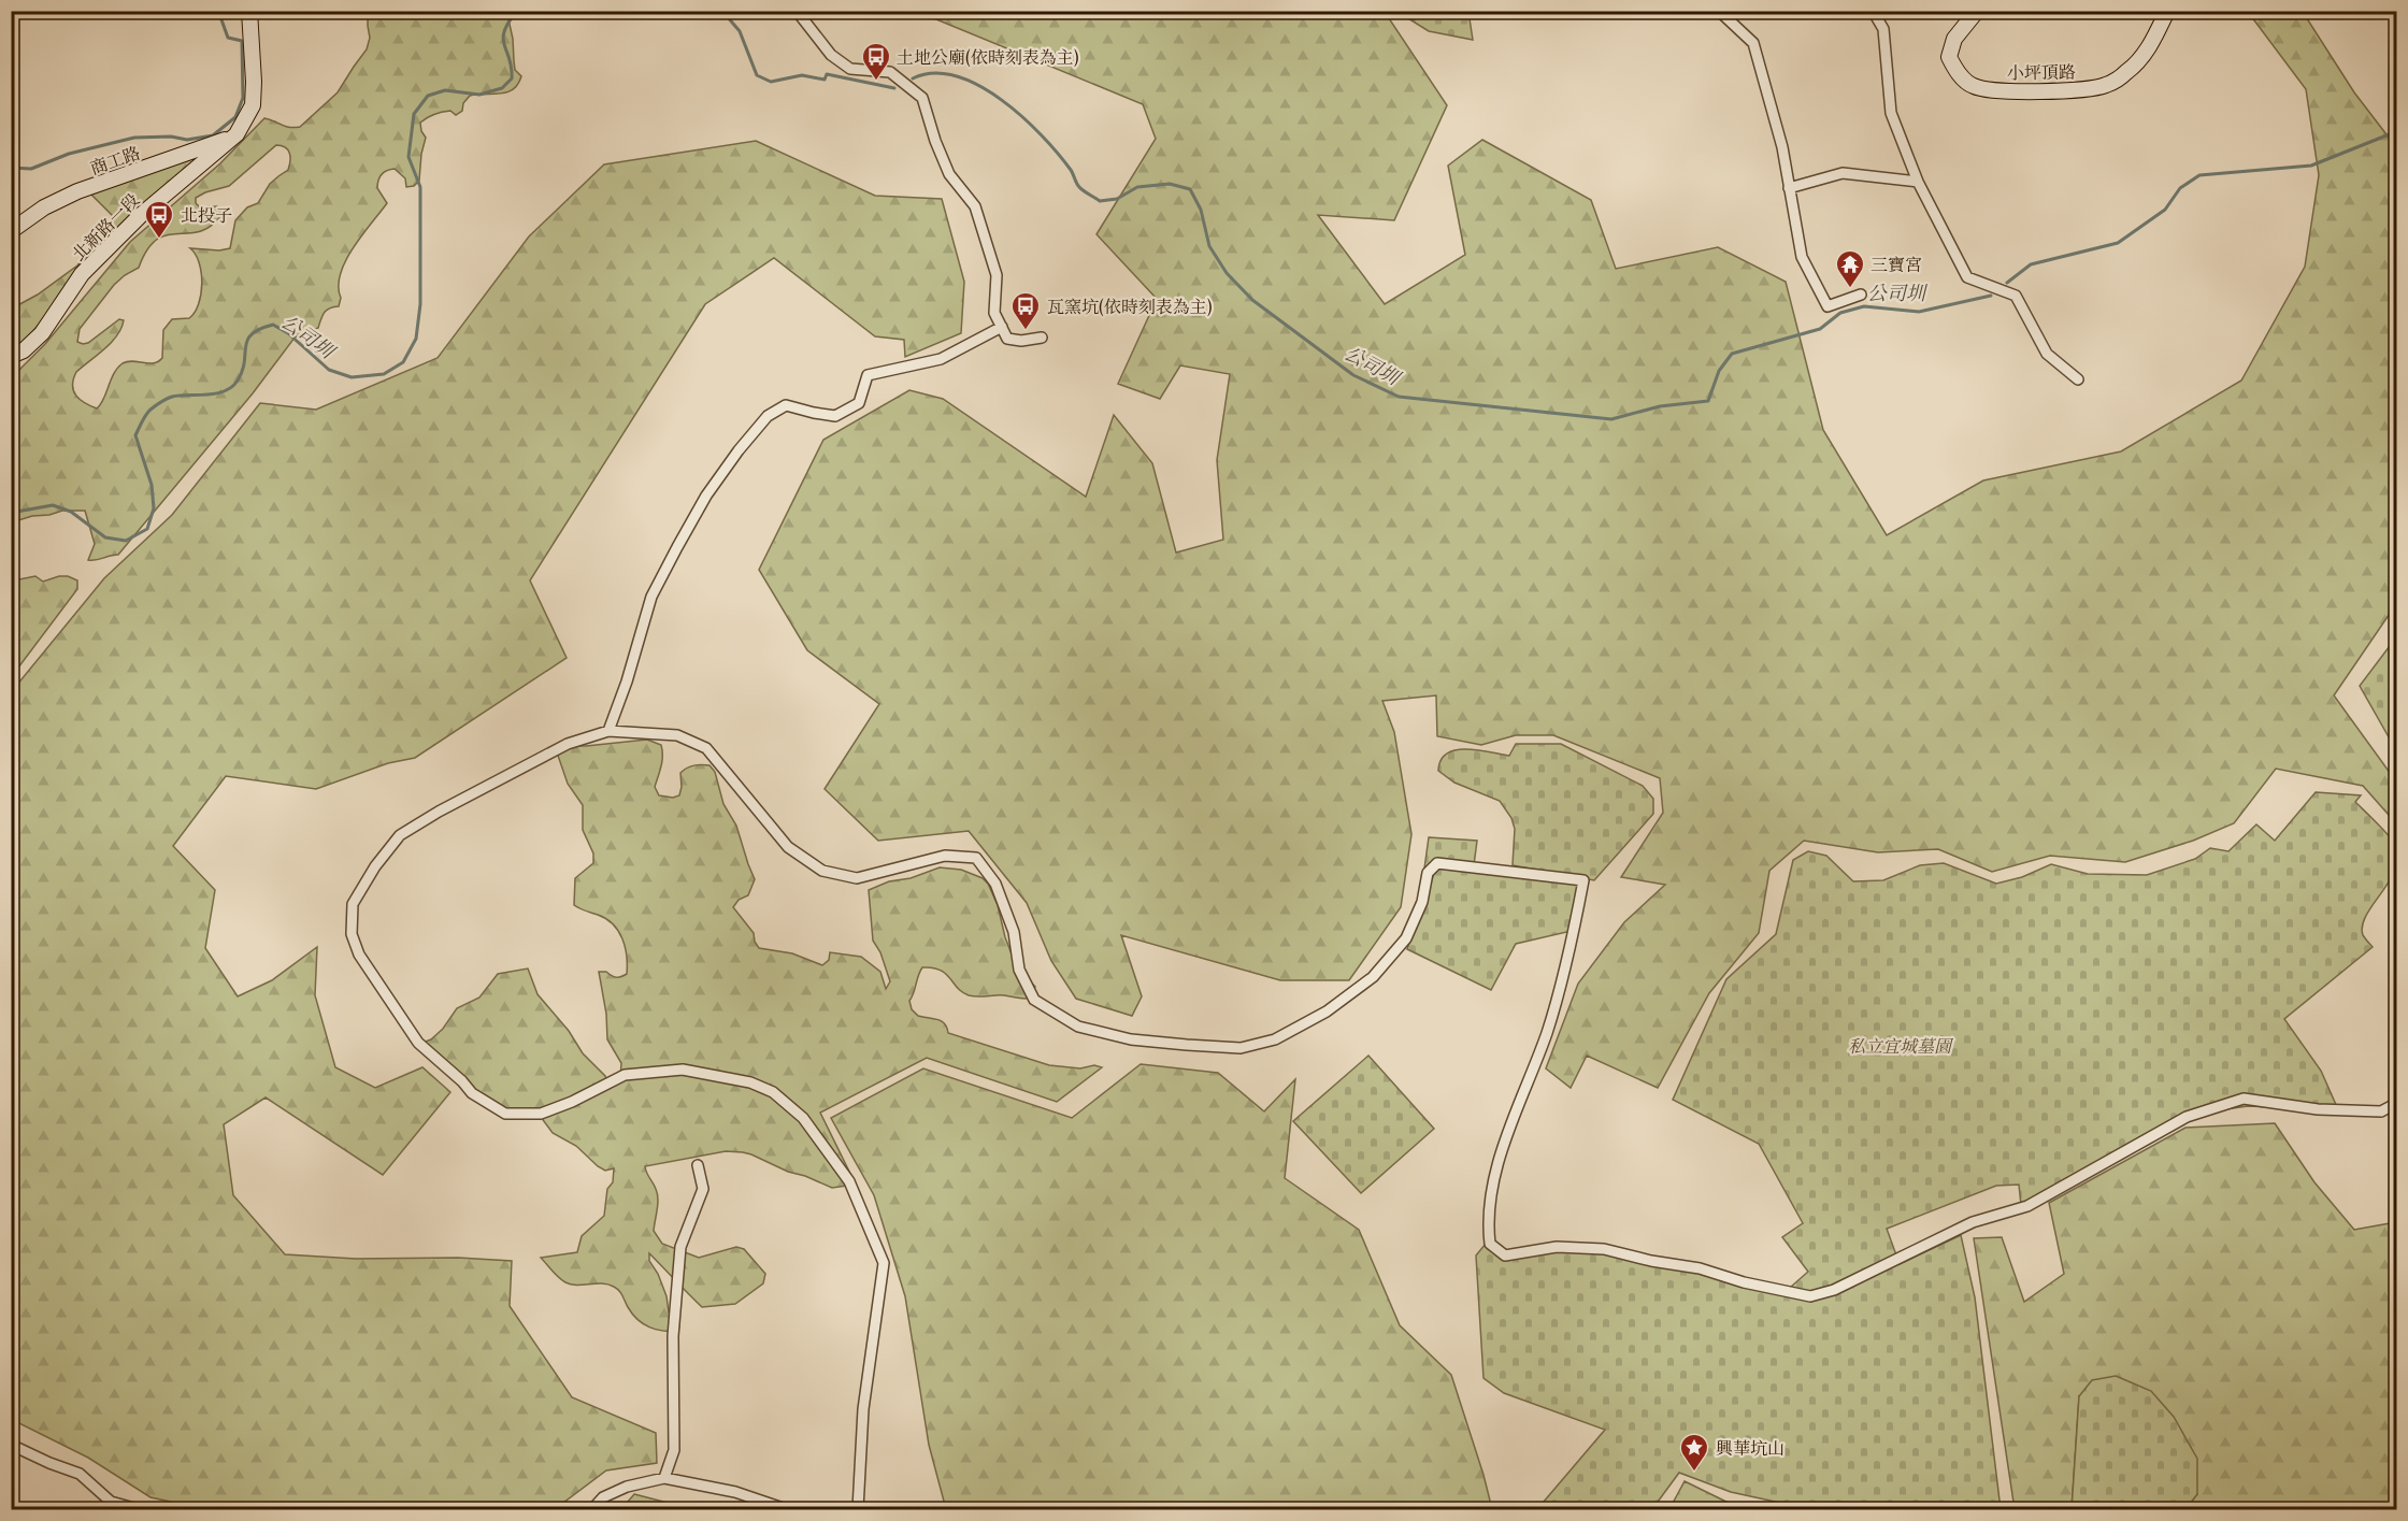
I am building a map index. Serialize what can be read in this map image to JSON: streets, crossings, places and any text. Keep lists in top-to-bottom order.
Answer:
{
  "streets": {
    "street": ["小坪頂路", "商工路", "北新路一段"]
  },
  "crossings": [
    ["商工路", "北新路一段"]
  ],
  "water": ["公司圳"],
  "parks": ["私立宜城墓園"],
  "places": {
    "bus stop": ["土地公廟(依時刻表為主)", "北投子", "瓦窯坑(依時刻表為主)"],
    "temple": ["三寶宮"],
    "place": ["興華坑山"]
  }
}
